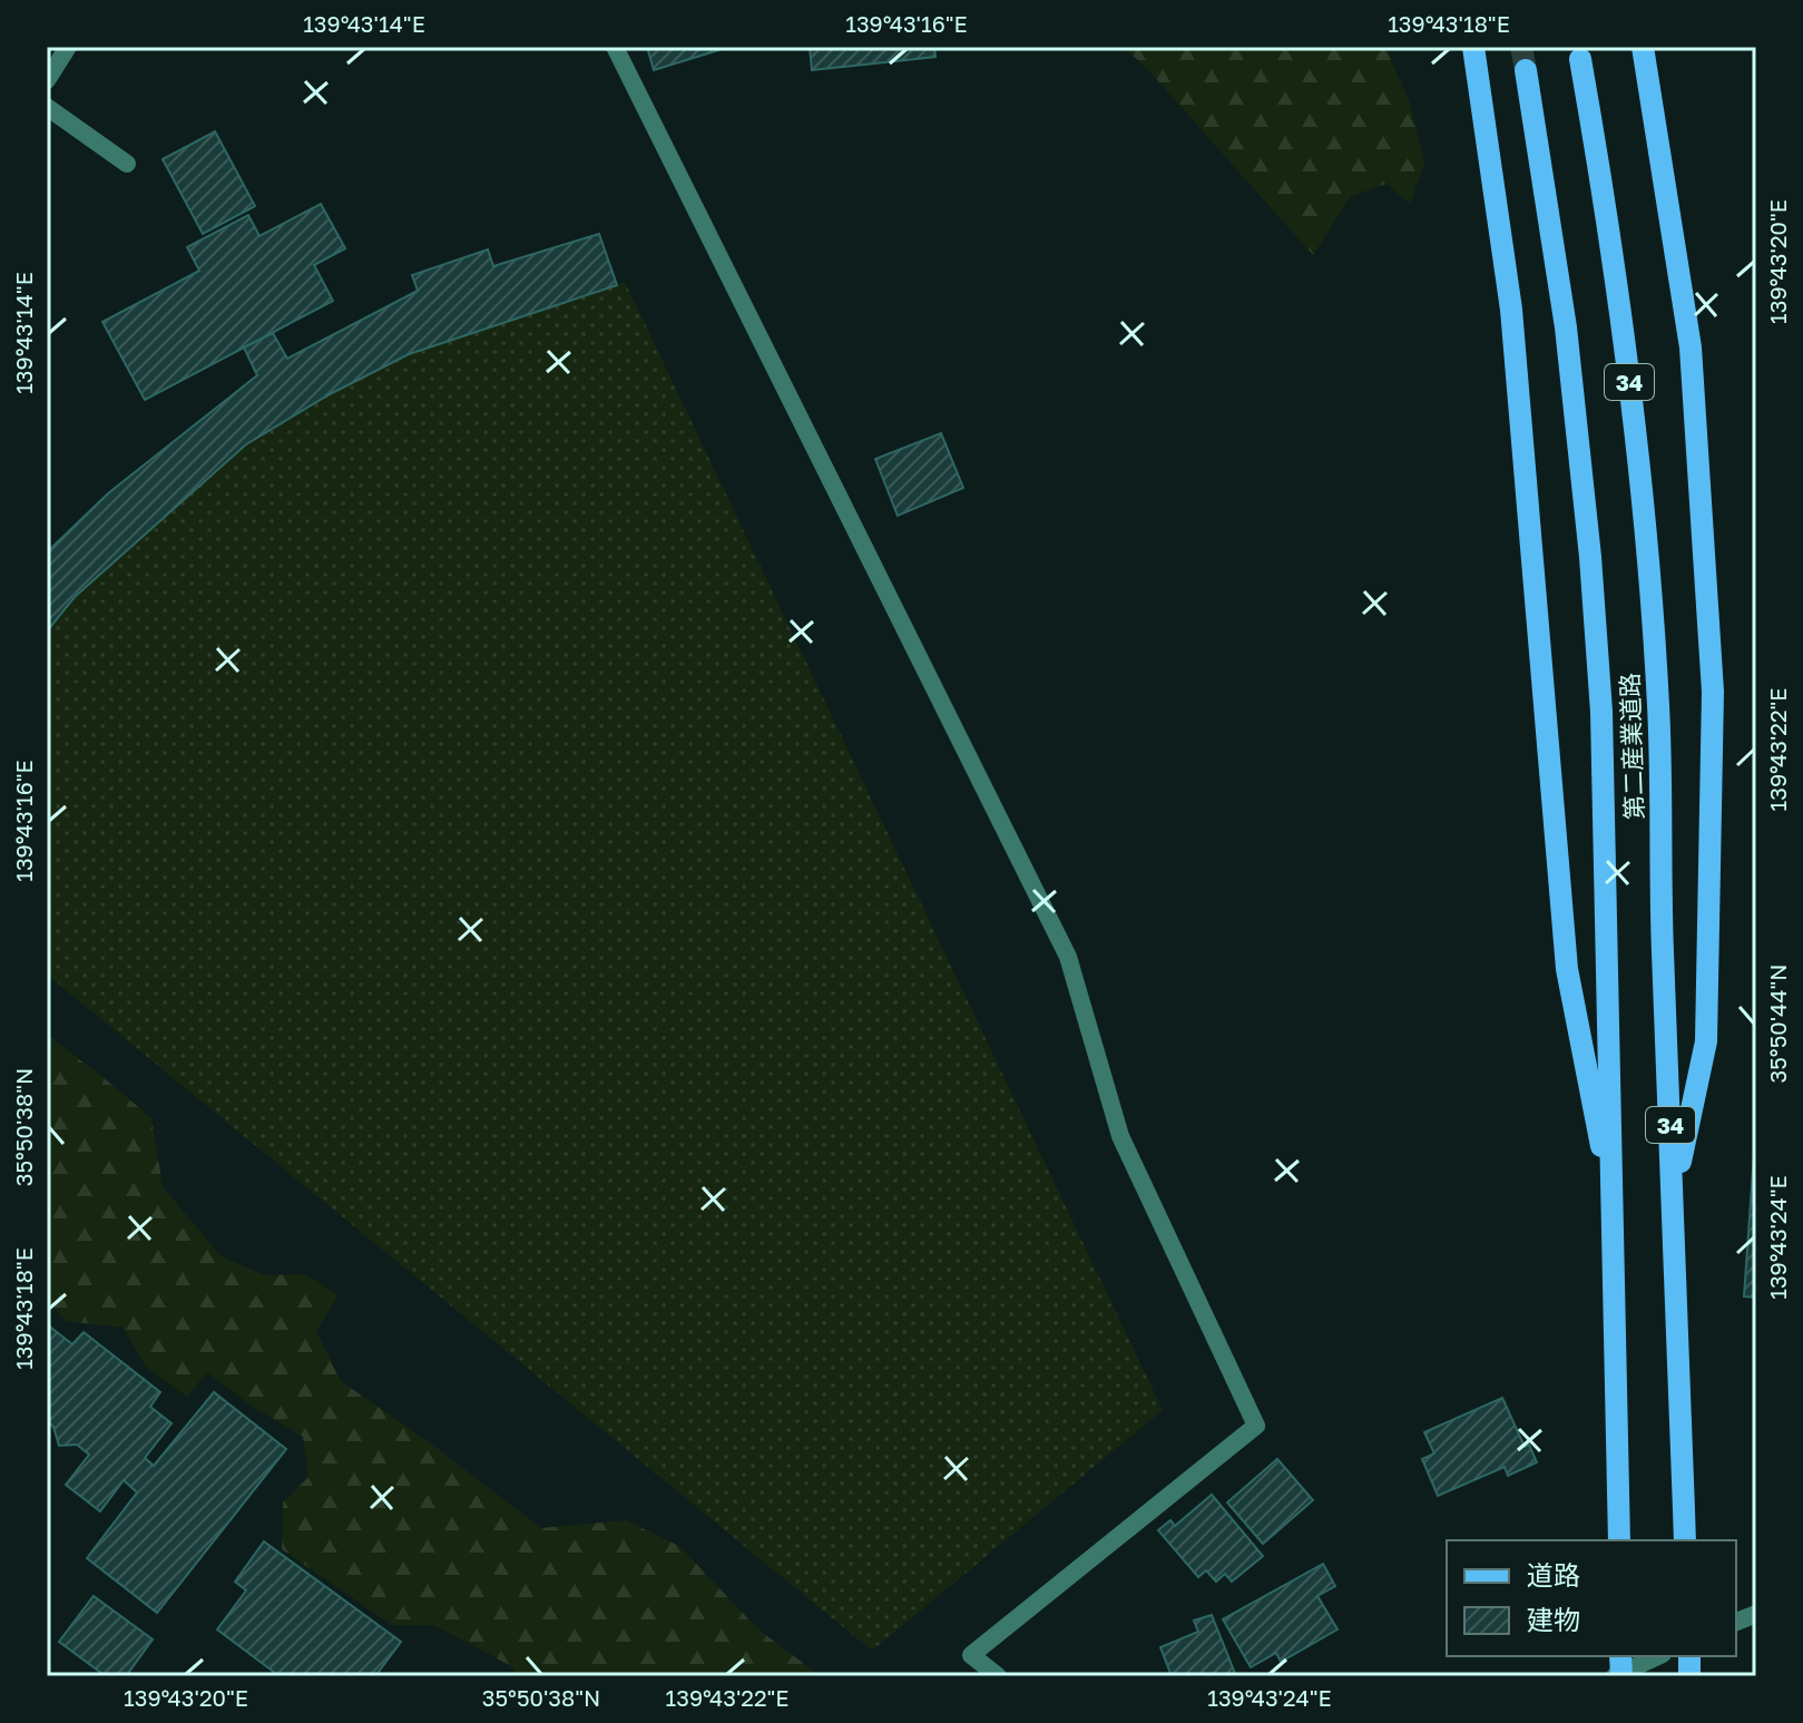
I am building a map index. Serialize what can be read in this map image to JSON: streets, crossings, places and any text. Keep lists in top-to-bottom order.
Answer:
{
  "streets": {
    "main road": ["34", "第二産業道路"]
  },
  "legend": ["道路", "建物"],
  "coordinates": [
    "139°43'14\"E",
    "139°43'16\"E",
    "139°43'18\"E",
    "139°43'20\"E",
    "139°43'22\"E",
    "35°50'44\"N",
    "35°50'38\"N",
    "139°43'24\"E"
  ]
}
